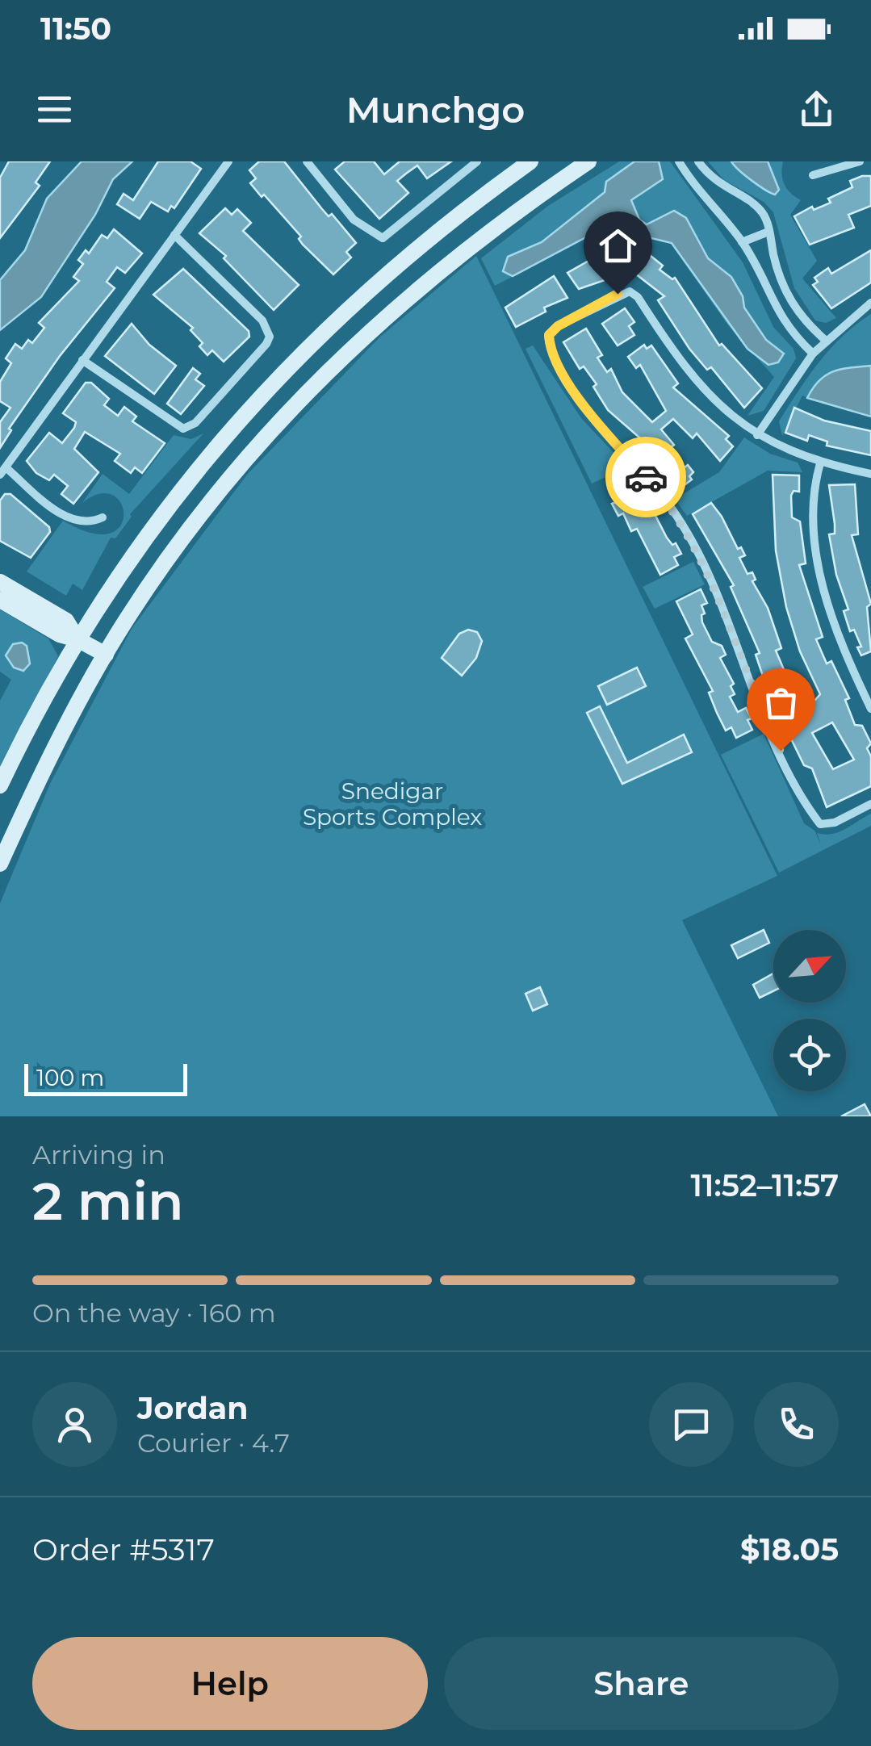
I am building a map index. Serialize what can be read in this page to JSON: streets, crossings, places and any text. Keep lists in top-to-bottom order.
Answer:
{
  "parks": ["Snedigar Sports Complex"],
  "scale_bar": "100 m",
  "north": "top right",
  "page": {
    "status": "11:50",
    "header": "Munchgo",
    "scale": "100 m",
    "heading": ["2 min", "Arriving in", "11:52–11:57"],
    "panel": [
      "Jordan",
      "Courier · 4.7",
      "Order #5317",
      "$18.05"
    ],
    "bar": "On the way · 160 m",
    "buttons": ["Help", "Share"]
  }
}
